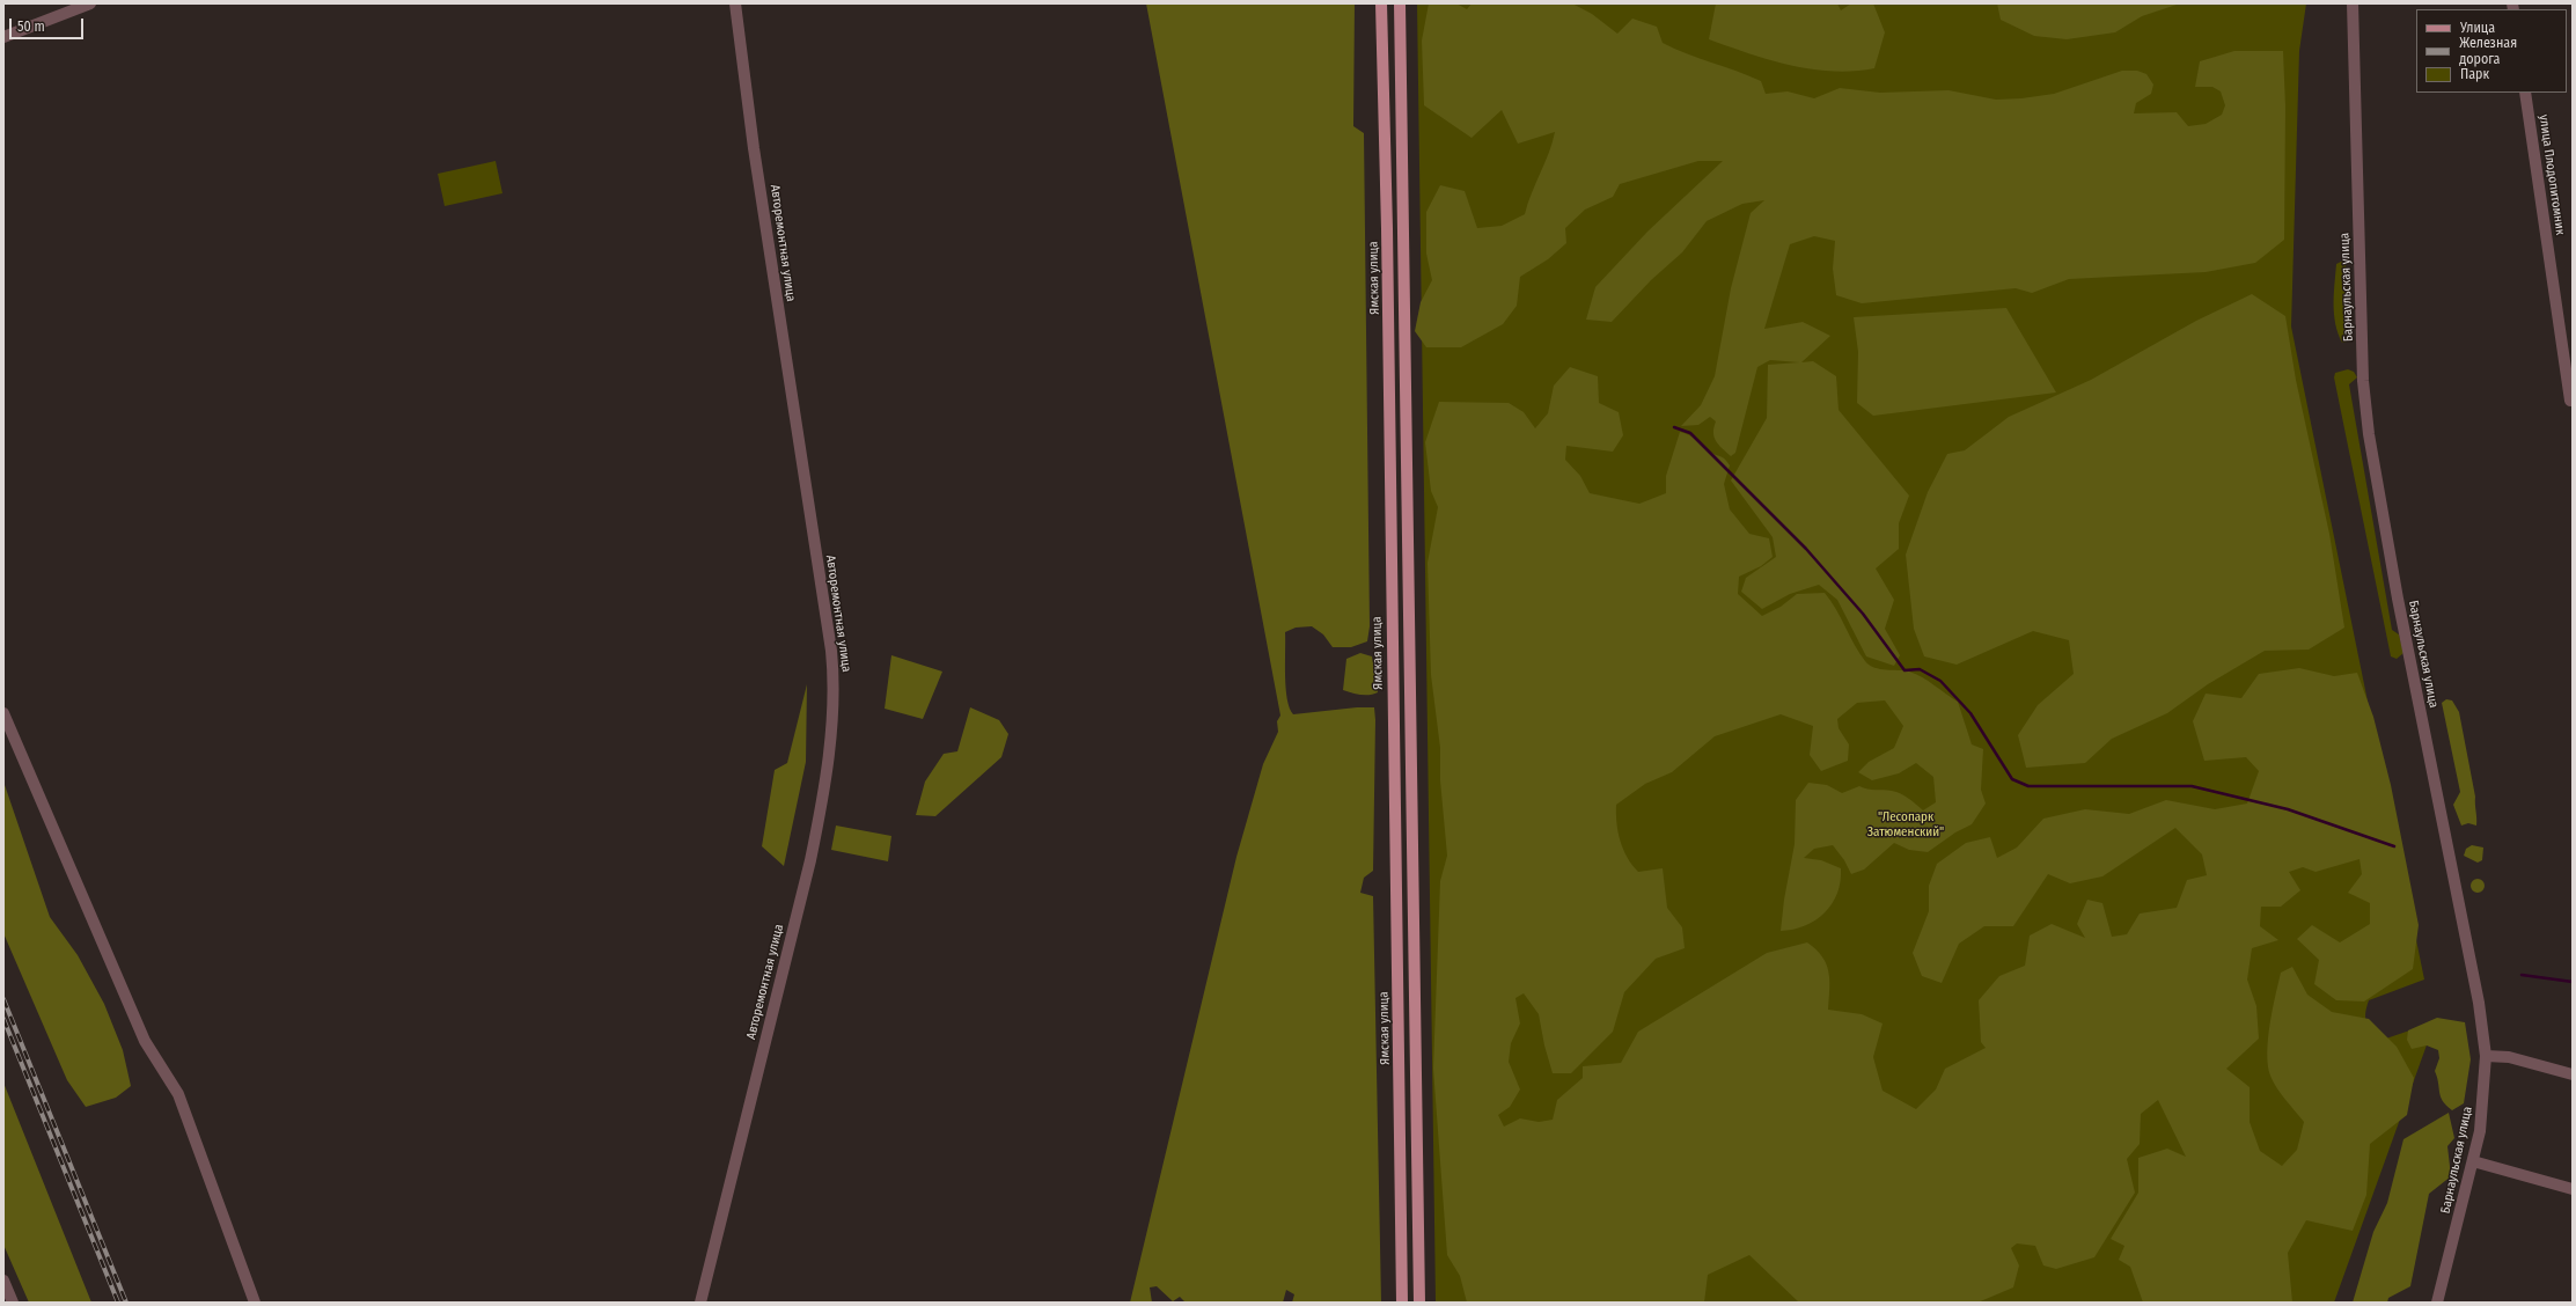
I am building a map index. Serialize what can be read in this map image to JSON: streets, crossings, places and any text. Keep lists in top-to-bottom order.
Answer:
{
  "streets": {
    "main road": ["Ямская улица"],
    "street": ["улица Плодопитомник", "Авторемонтная улица", "Барнаульская улица"]
  },
  "parks": ["\"Лесопарк Затюменский\""],
  "legend": ["Улица", "Железная дорога", "Парк"],
  "scale_bar": "50 m"
}
